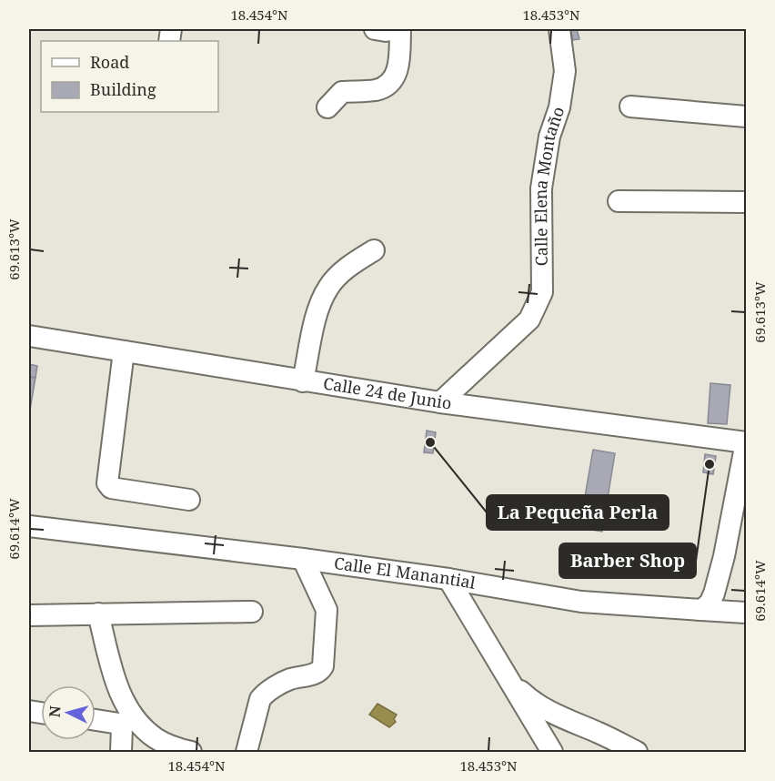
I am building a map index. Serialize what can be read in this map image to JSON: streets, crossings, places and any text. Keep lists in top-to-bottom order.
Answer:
{
  "streets": {
    "street": ["Calle Elena Montaño", "Calle 24 de Junio", "Calle El Manantial"]
  },
  "crossings": [
    ["Calle Elena Montaño", "Calle 24 de Junio"]
  ],
  "places": ["La Pequeña Perla", "Barber Shop"],
  "legend": ["Road", "Building"],
  "north": "left",
  "coordinates": [
    "18.454°N",
    "18.453°N",
    "69.613°W",
    "69.614°W"
  ]
}
